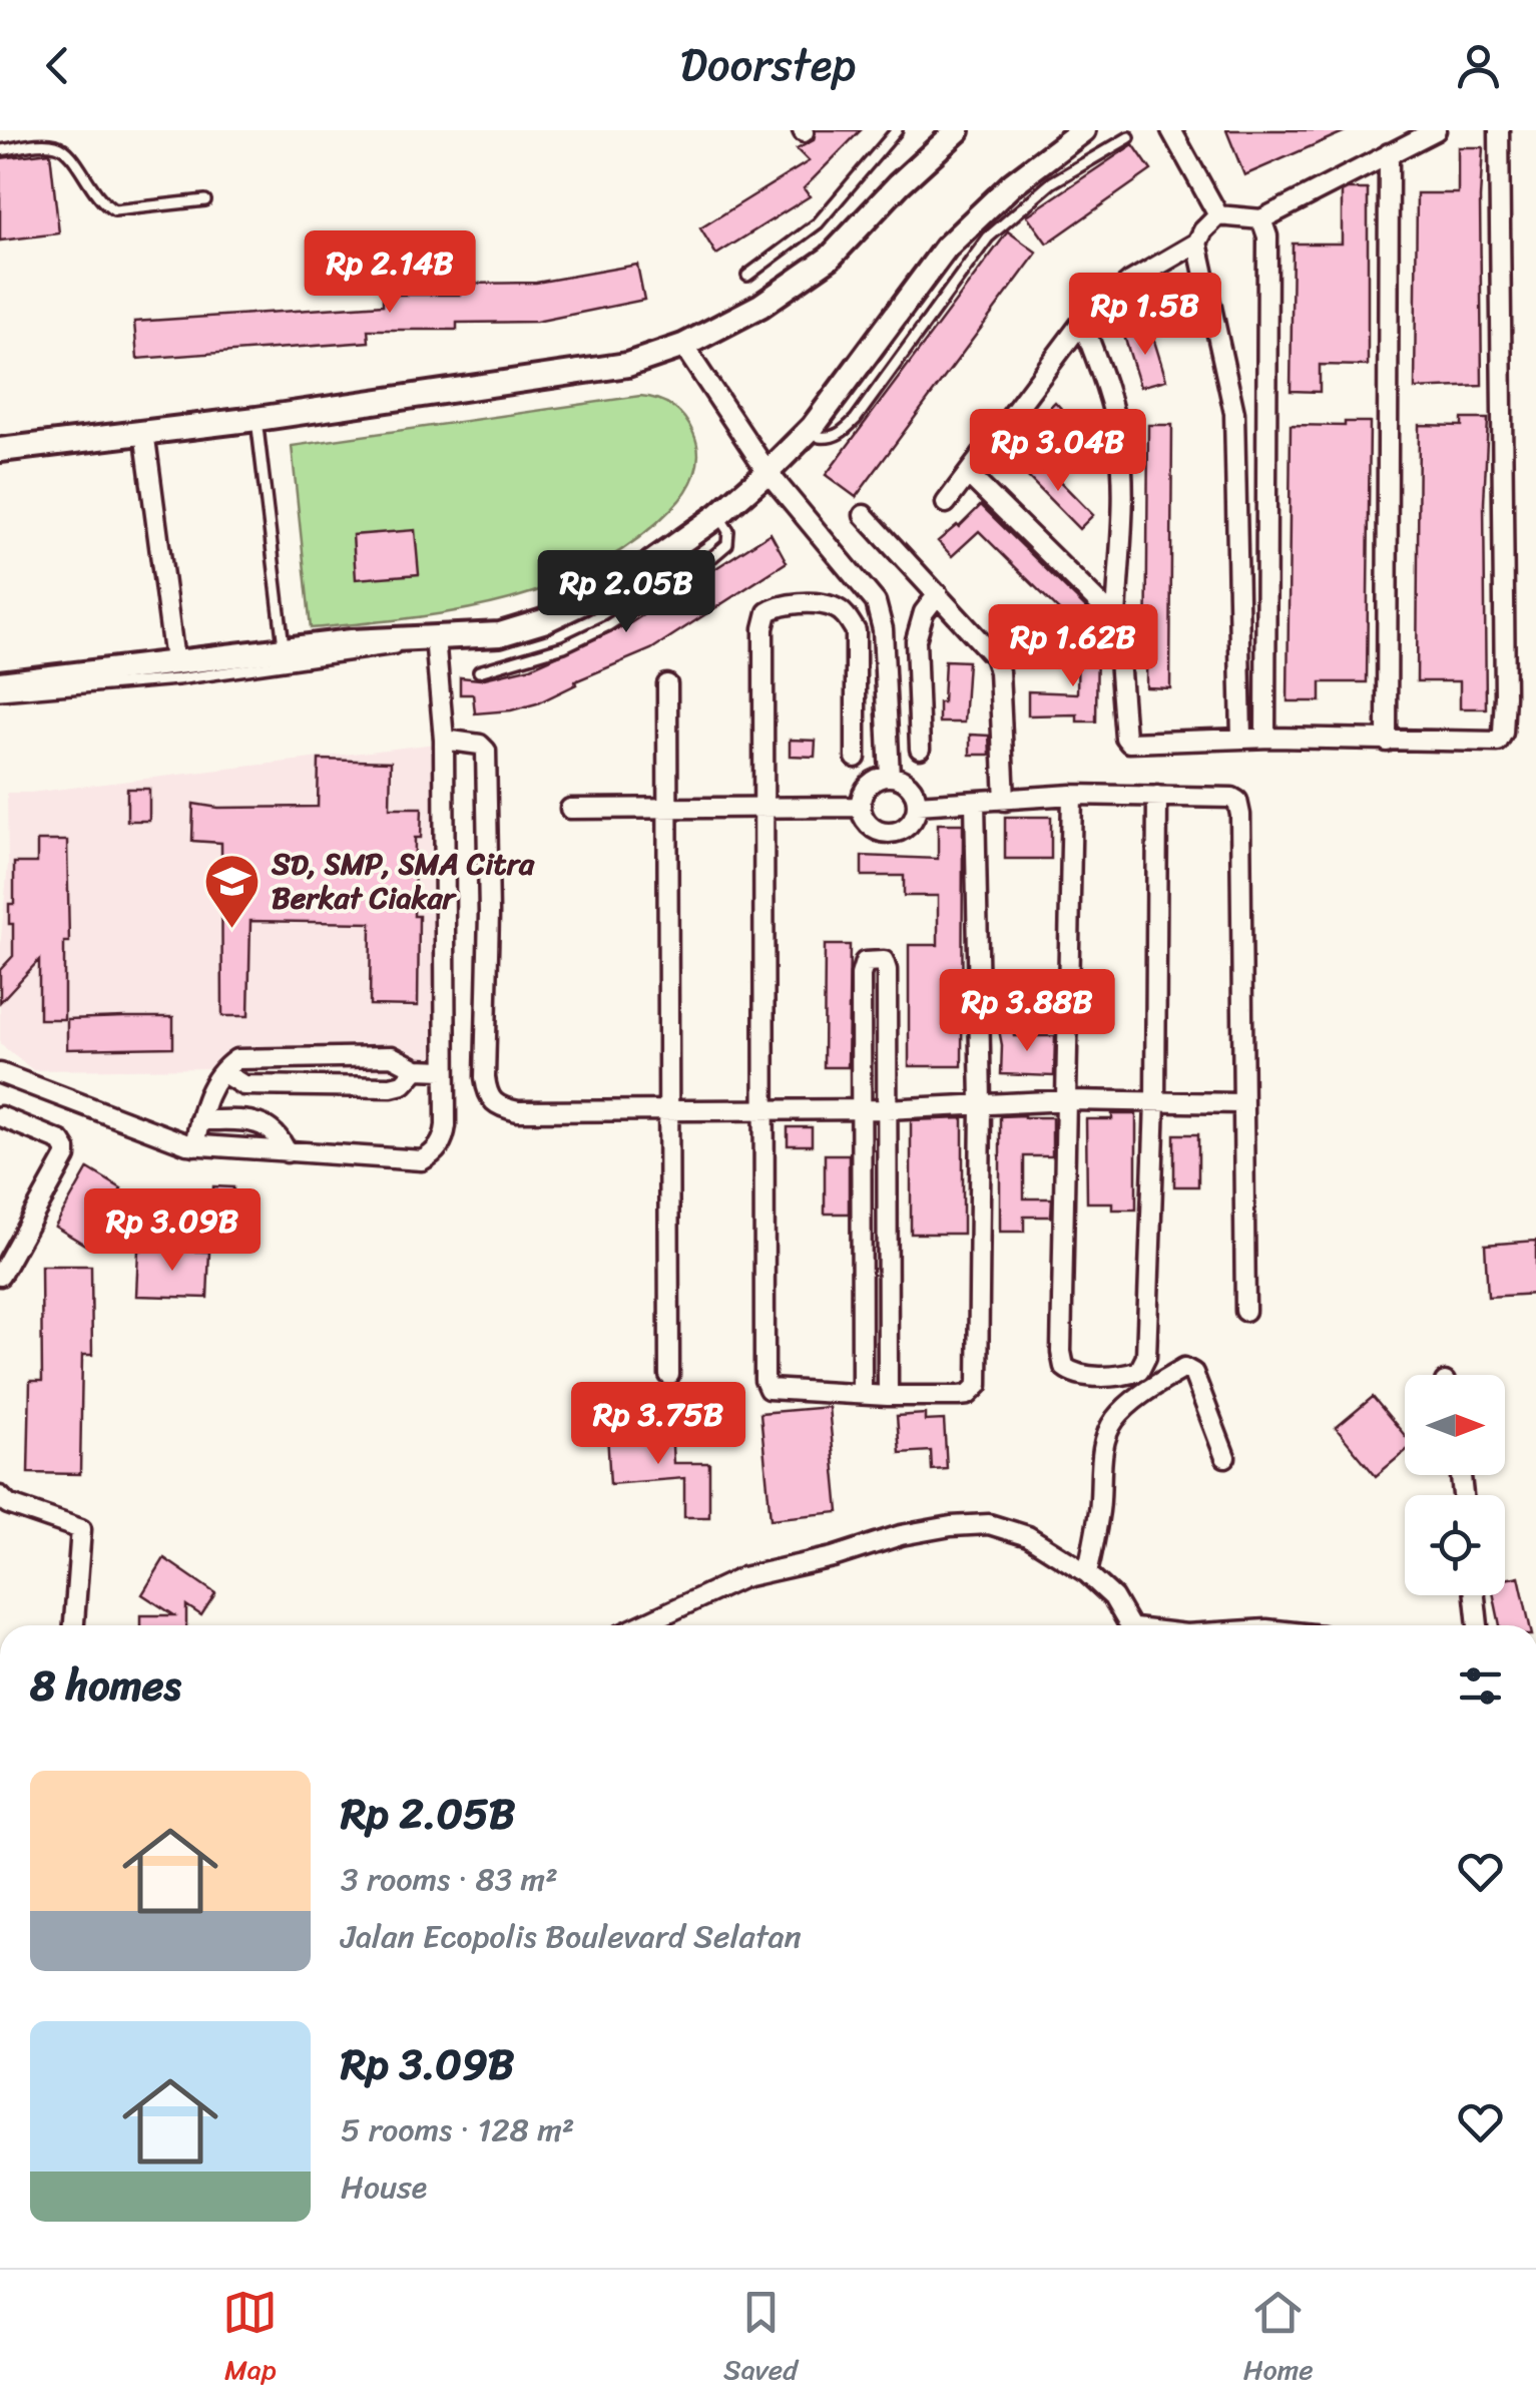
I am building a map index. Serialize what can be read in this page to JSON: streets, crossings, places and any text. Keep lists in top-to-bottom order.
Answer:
{
  "places": {
    "school or university": ["SD, SMP, SMA Citra Berkat Ciakar"]
  },
  "north": "right",
  "page": {
    "header": "Doorstep",
    "price": [
      "Rp 2.14B",
      "Rp 1.5B",
      "Rp 3.04B",
      "Rp 2.05B",
      "Rp 1.62B",
      "Rp 3.88B",
      "Rp 3.09B",
      "Rp 3.75B"
    ],
    "heading": "8 homes",
    "list": [
      {
        "name": "Rp 2.05B",
        "note": "3 rooms · 83 m² · Jalan Ecopolis Boulevard Selatan"
      },
      {
        "name": "Rp 3.09B",
        "note": "5 rooms · 128 m² · House"
      }
    ],
    "tabs": ["Map", "Saved", "Home"]
  }
}
